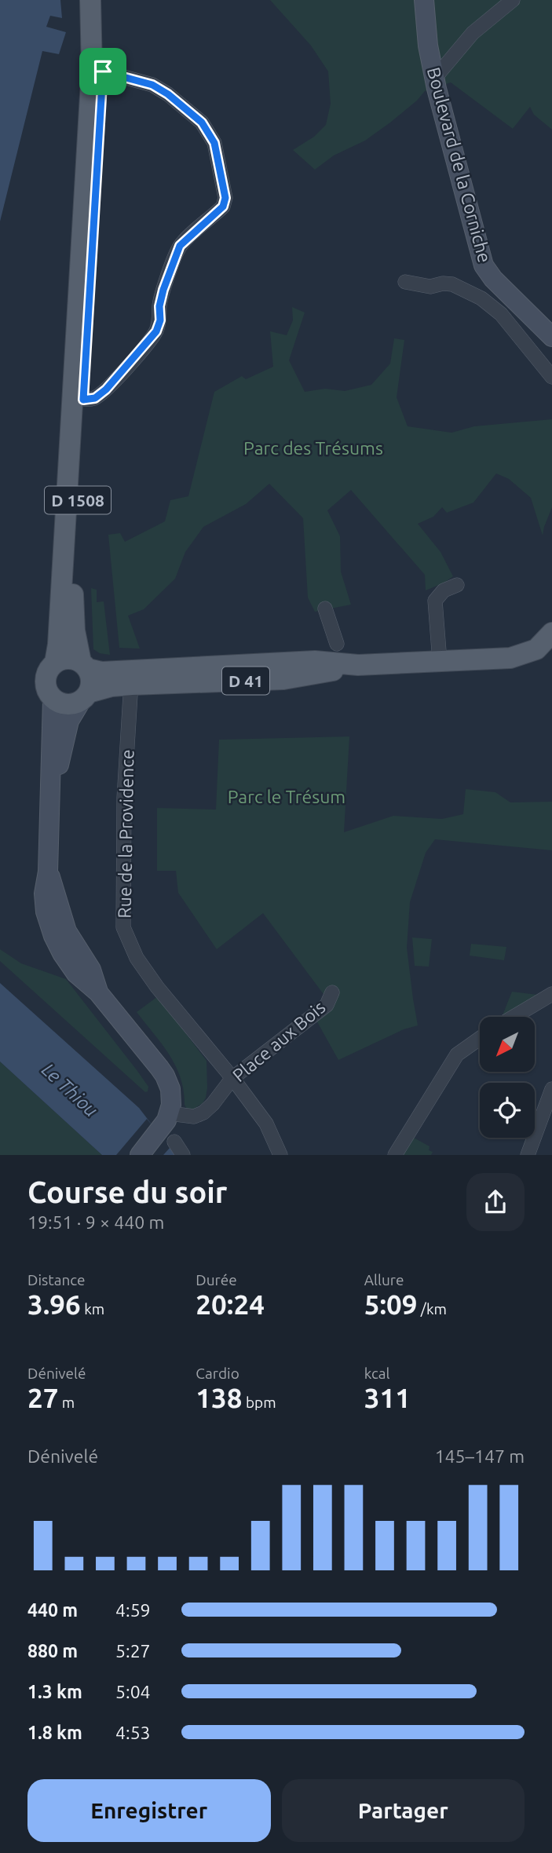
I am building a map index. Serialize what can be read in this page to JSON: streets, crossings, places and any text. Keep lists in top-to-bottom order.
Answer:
{
  "streets": {
    "main road": ["Boulevard de la Corniche", "D 1508", "D 41"],
    "street": ["Rue de la Providence", "Place aux Bois"]
  },
  "crossings": [
    ["D 1508", "D 41"],
    ["D 41", "Rue de la Providence"],
    ["Rue de la Providence", "Place aux Bois"]
  ],
  "water": ["Le Thiou"],
  "parks": ["Parc des Trésums", "Parc le Trésum"],
  "north": "bottom left",
  "page": {
    "heading": ["Course du soir", "19:51 · 9 × 440 m"],
    "stats": [
      ["Distance", "3.96 km"],
      ["Durée", "20:24"],
      ["Allure", "5:09 /km"],
      ["Dénivelé", "27 m"],
      ["Cardio", "138 bpm"],
      ["kcal", "311"]
    ],
    "chart": ["Dénivelé", "145–147 m"],
    "list": [
      {
        "name": "440 m",
        "note": "4:59"
      },
      {
        "name": "880 m",
        "note": "5:27"
      },
      {
        "name": "1.3 km",
        "note": "5:04"
      },
      {
        "name": "1.8 km",
        "note": "4:53"
      }
    ],
    "buttons": ["Enregistrer", "Partager"]
  }
}
